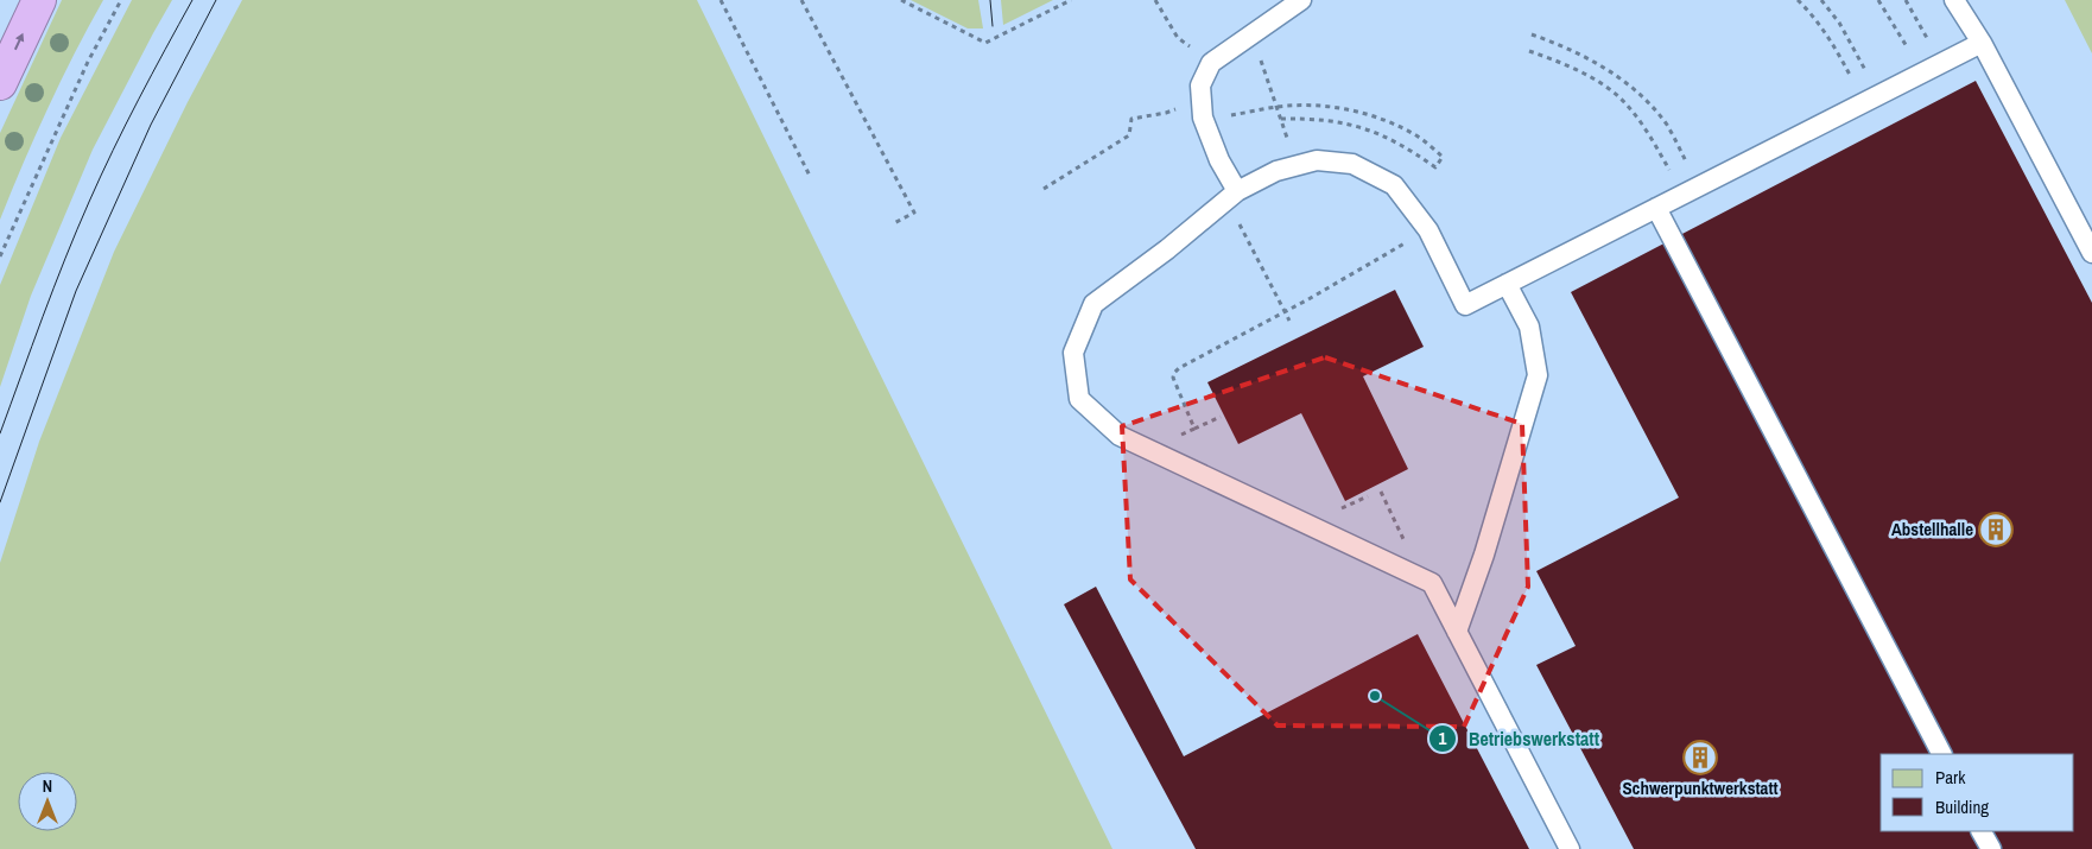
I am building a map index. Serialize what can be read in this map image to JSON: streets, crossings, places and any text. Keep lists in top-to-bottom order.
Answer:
{
  "places": {
    "building": ["Abstellhalle", "Schwerpunktwerkstatt"],
    "other": ["Betriebswerkstatt"]
  },
  "legend": ["Park", "Building"],
  "north": "top"
}
